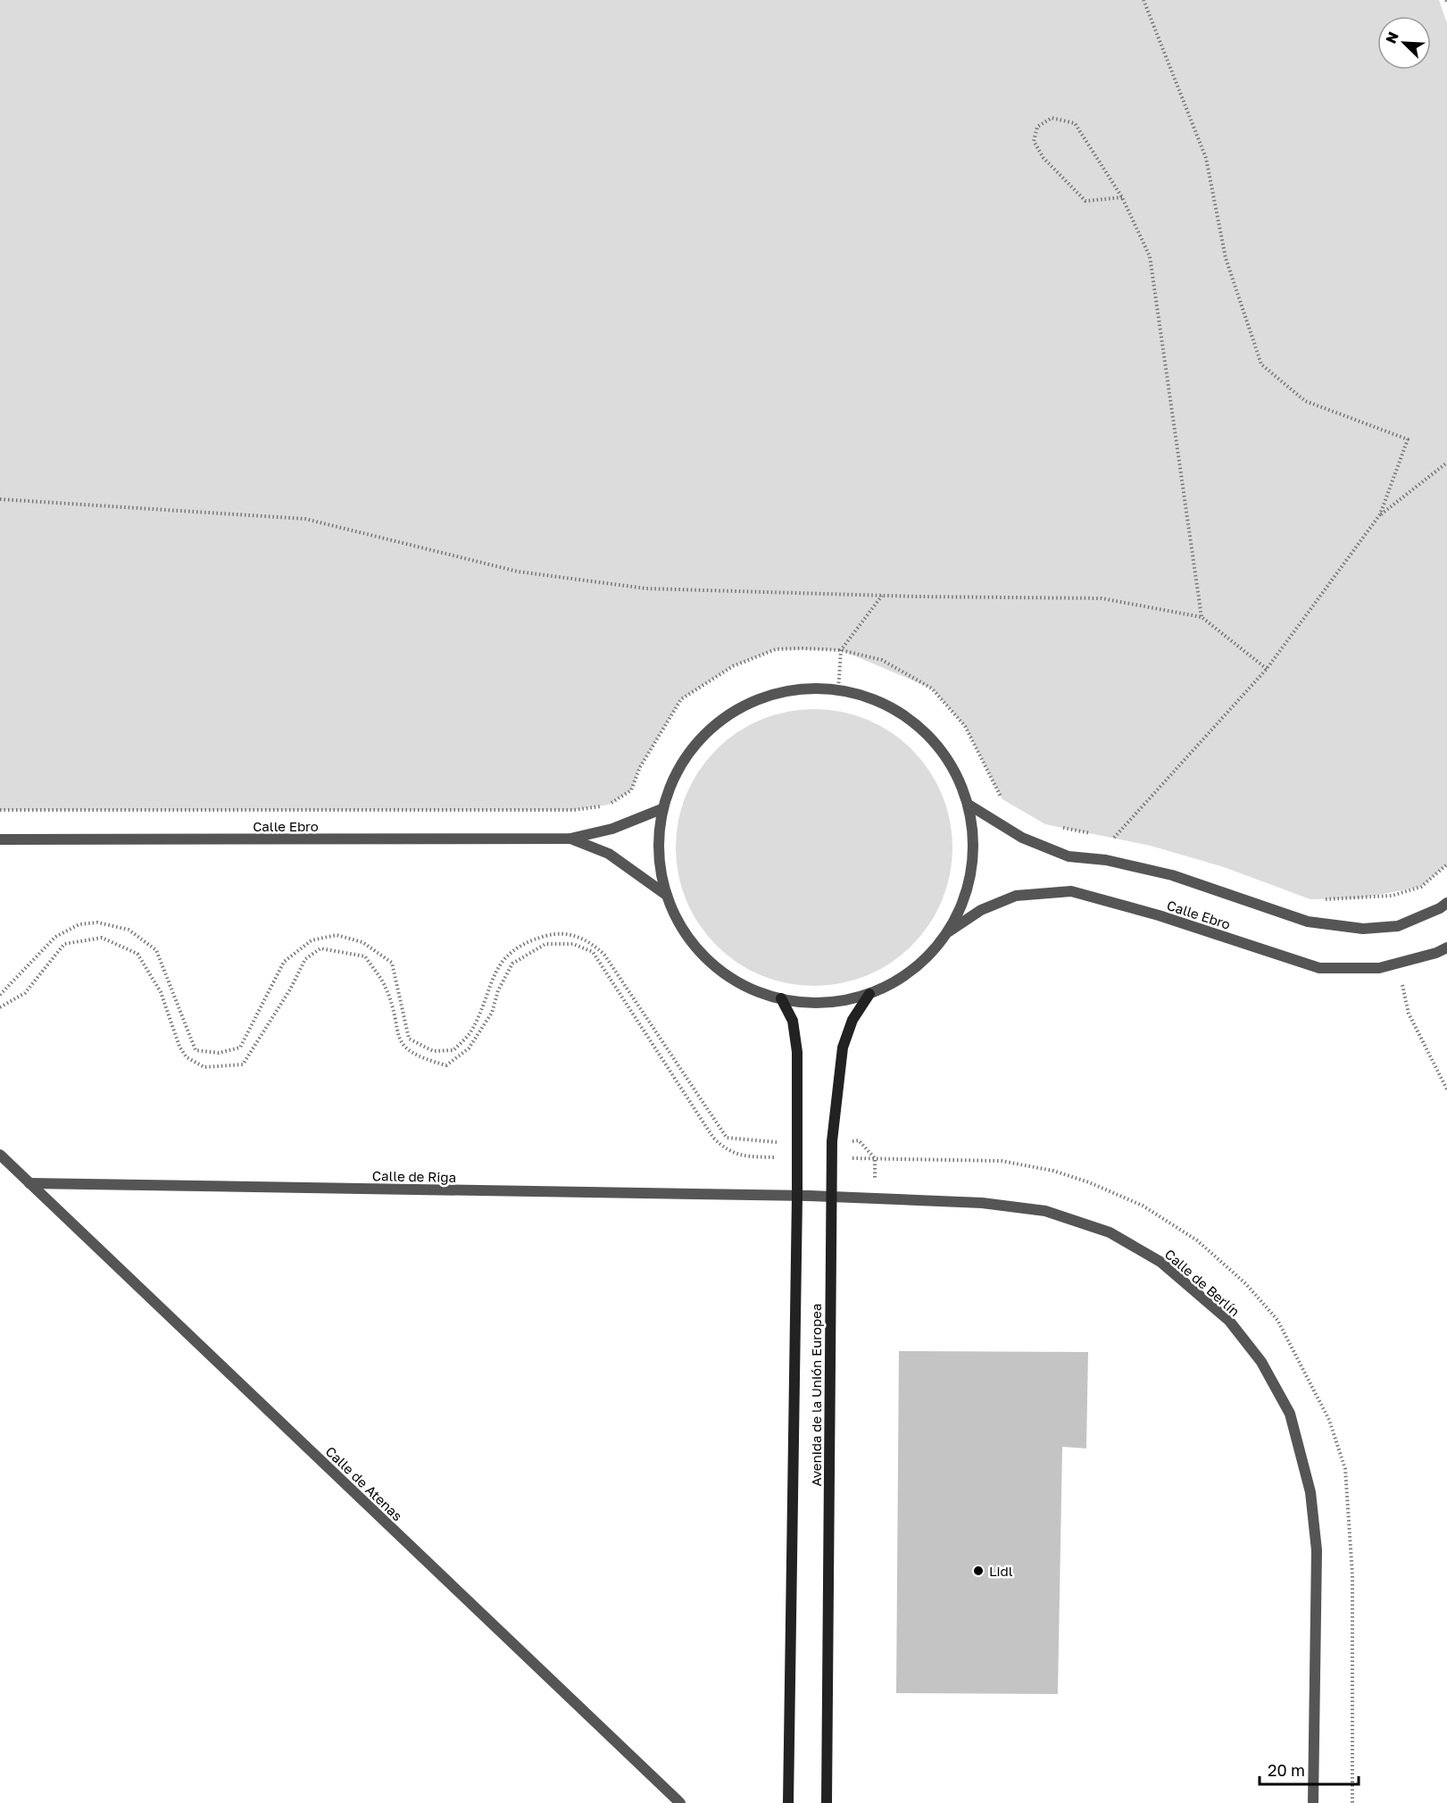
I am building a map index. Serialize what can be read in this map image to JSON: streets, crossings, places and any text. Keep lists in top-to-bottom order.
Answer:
{
  "streets": {
    "street": [
      "Calle Ebro",
      "Calle de Riga",
      "Calle de Berlín",
      "Avenida de la Unión Europea",
      "Calle de Atenas"
    ]
  },
  "crossings": [
    ["Calle de Riga", "Calle de Berlín"],
    ["Calle de Riga", "Avenida de la Unión Europea"],
    ["Calle de Riga", "Calle de Atenas"],
    ["Calle de Berlín", "Avenida de la Unión Europea"]
  ],
  "places": ["Lidl"],
  "scale_bar": "20 m",
  "north": "top left"
}
